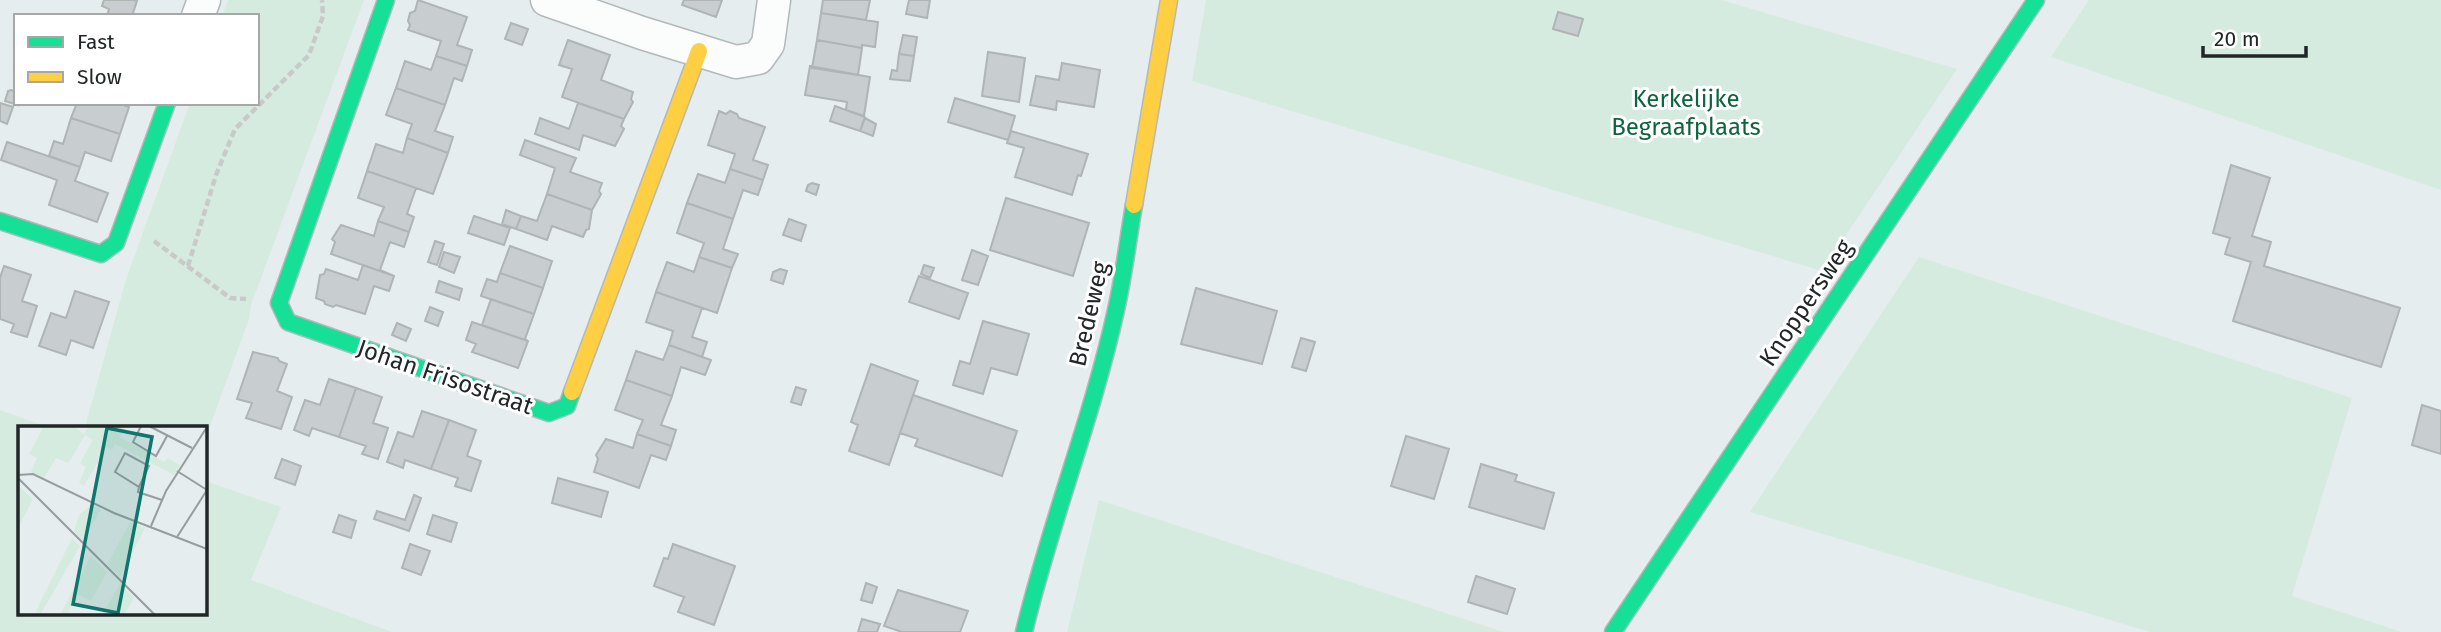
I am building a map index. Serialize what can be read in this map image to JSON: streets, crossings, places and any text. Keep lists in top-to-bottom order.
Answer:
{
  "streets": {
    "street": ["Knoppersweg", "Bredeweg", "Johan Frisostraat"]
  },
  "parks": ["Kerkelijke Begraafplaats"],
  "legend": ["Fast", "Slow"],
  "scale_bar": "20 m"
}
